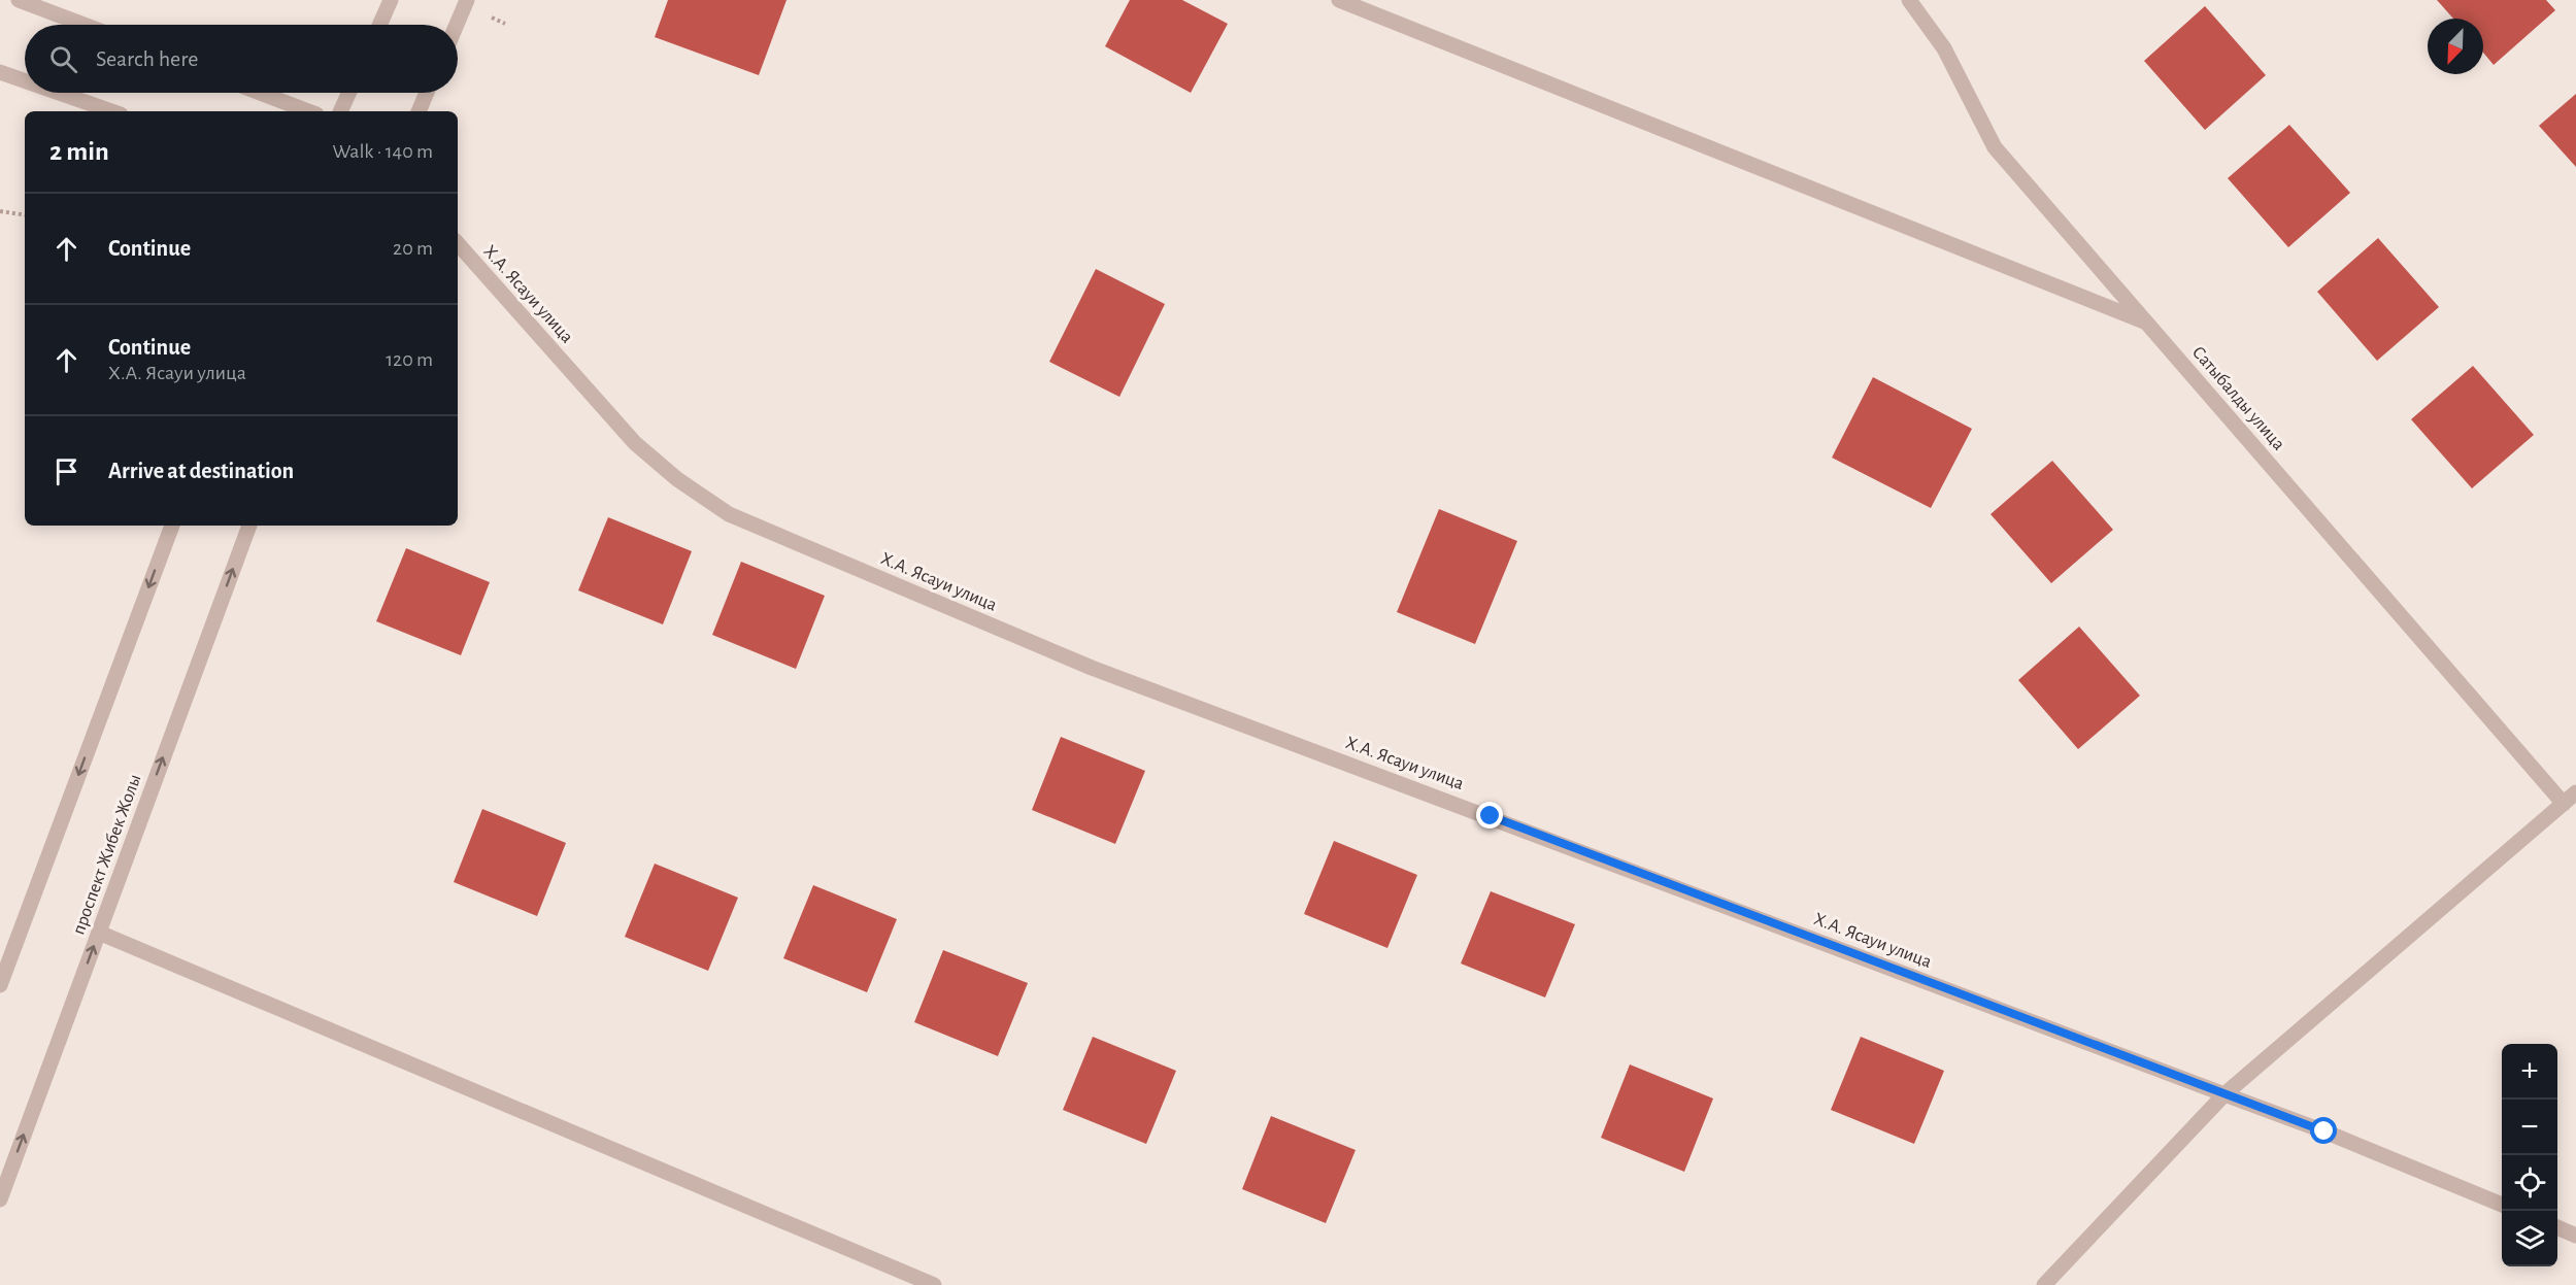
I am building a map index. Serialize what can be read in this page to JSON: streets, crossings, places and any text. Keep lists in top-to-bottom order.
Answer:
{
  "streets": {
    "street": ["Х.А. Ясауи улица", "Сатыбалды улица", "проспект Жибек Жолы"]
  },
  "north": "bottom left",
  "page": {
    "search": "Search here",
    "heading": ["2 min", "Walk · 140 m"],
    "list": [
      ["Continue", "20 m"],
      ["Continue", "Х.А. Ясауи улица", "120 m"],
      "Arrive at destination"
    ],
    "map_buttons": ["+", "−"]
  }
}
